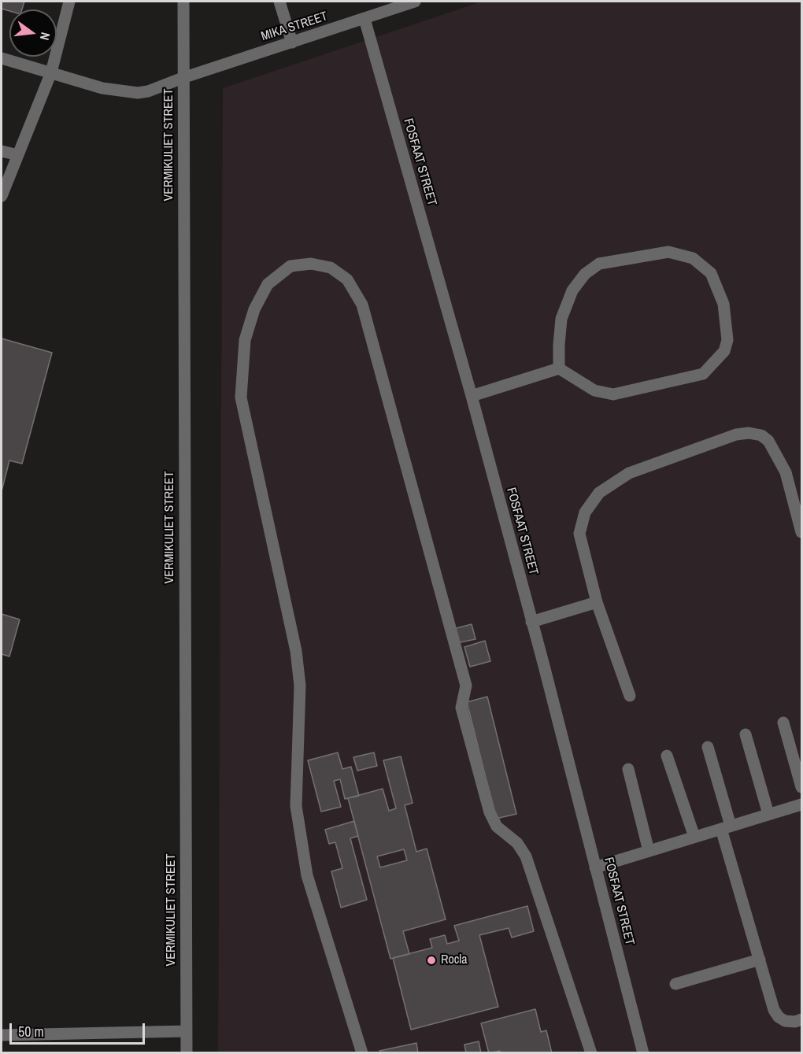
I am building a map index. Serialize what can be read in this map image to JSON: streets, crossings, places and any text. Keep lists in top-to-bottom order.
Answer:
{
  "streets": {
    "street": ["MIKA STREET", "VERMIKULIET STREET", "FOSFAAT STREET"]
  },
  "crossings": [
    ["MIKA STREET", "VERMIKULIET STREET"],
    ["MIKA STREET", "FOSFAAT STREET"]
  ],
  "places": ["Rocla"],
  "scale_bar": "50 m",
  "north": "right"
}
